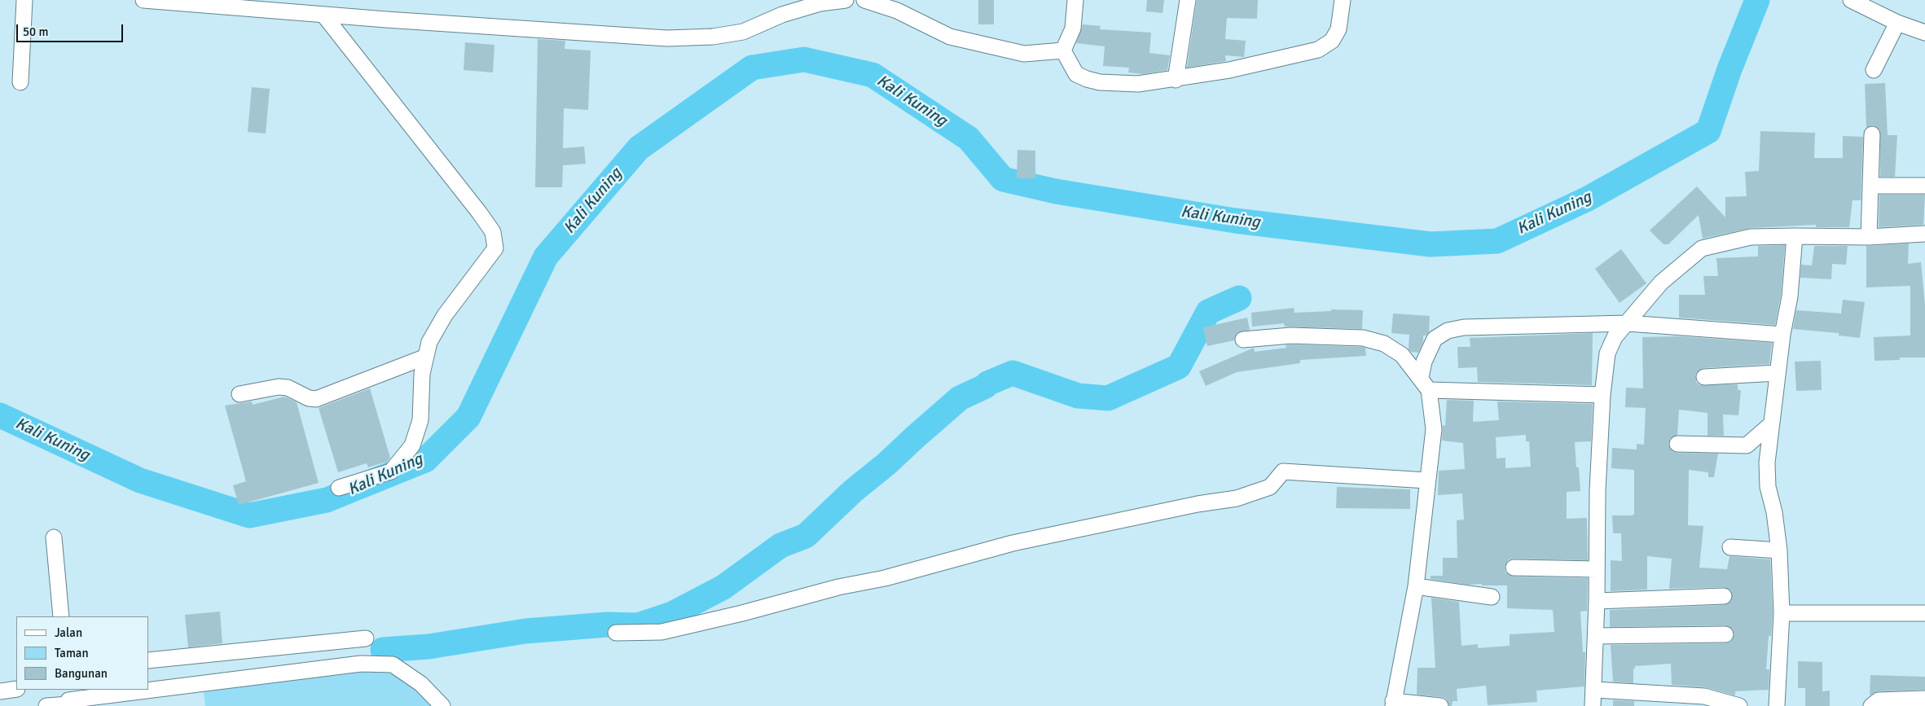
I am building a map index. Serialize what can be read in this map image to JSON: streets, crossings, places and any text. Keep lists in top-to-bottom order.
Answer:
{
  "water": ["Kali Kuning"],
  "legend": ["Jalan", "Taman", "Bangunan"],
  "scale_bar": "50 m"
}
